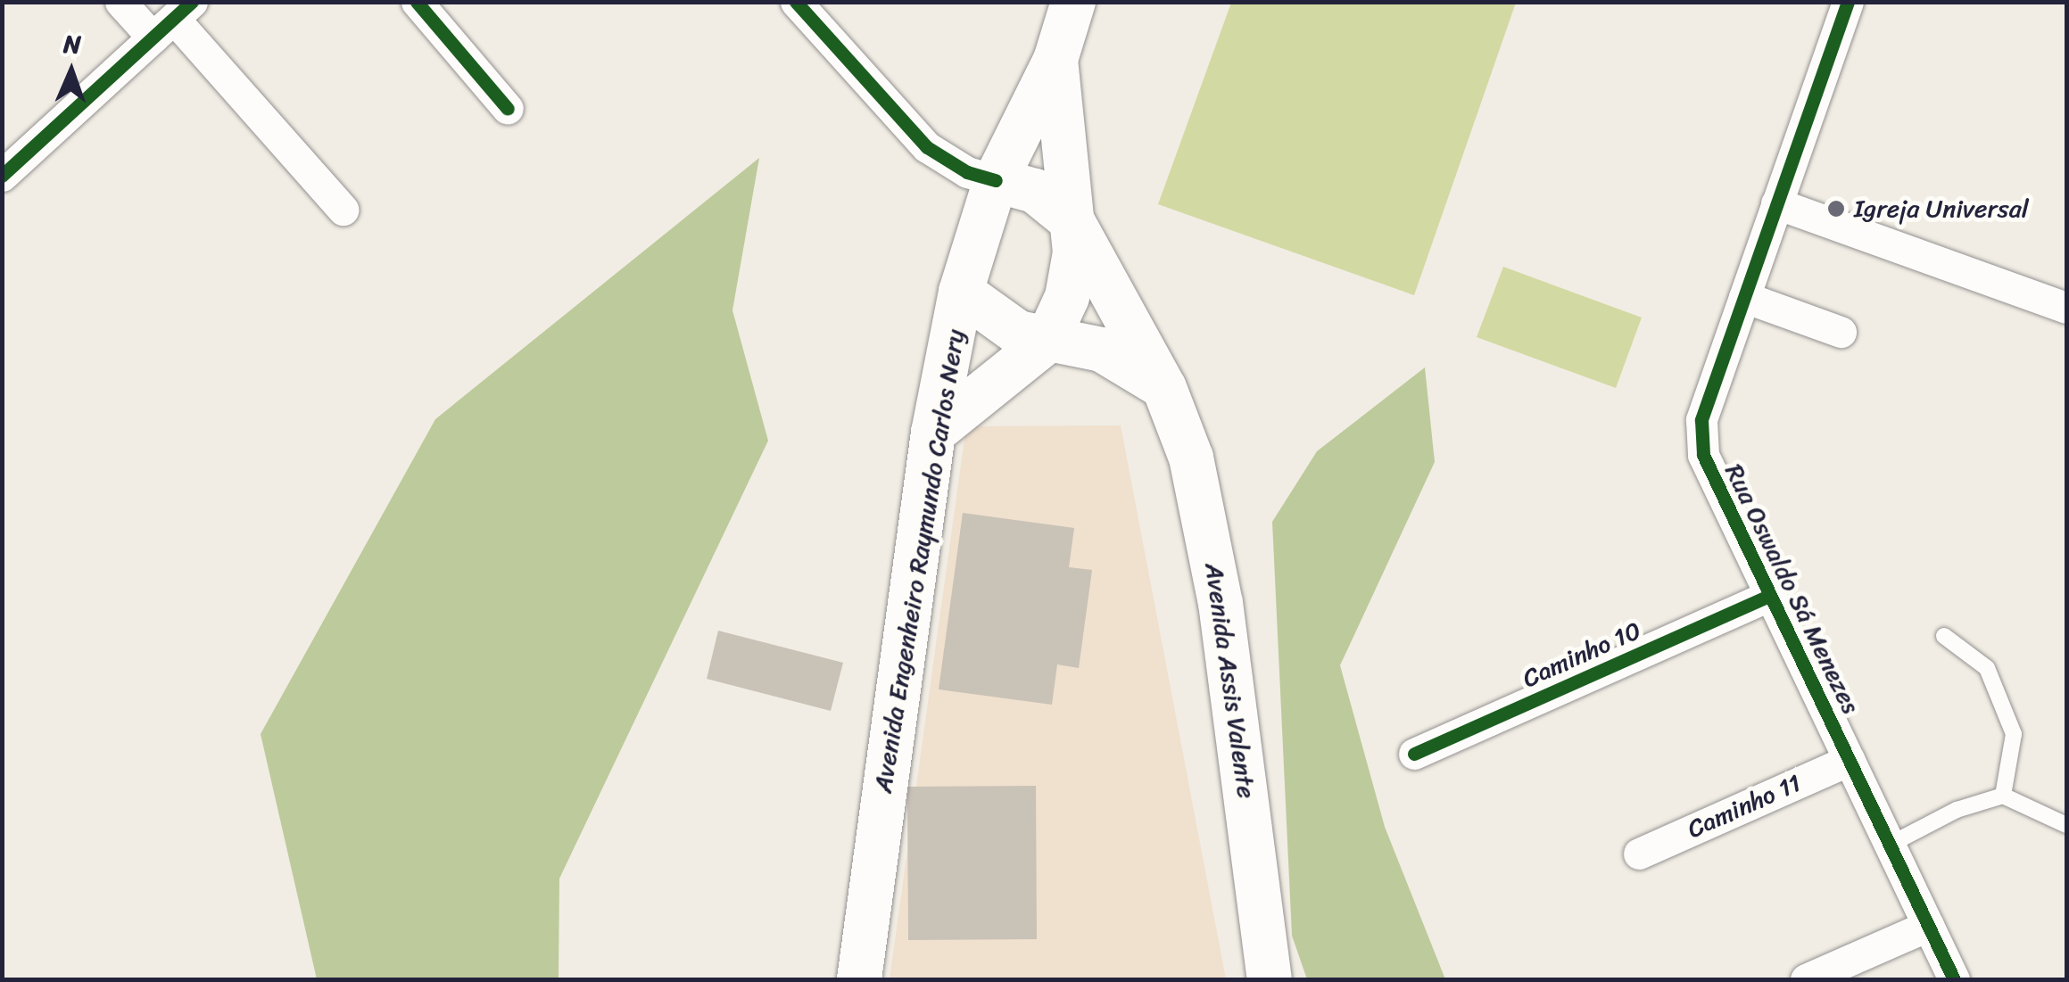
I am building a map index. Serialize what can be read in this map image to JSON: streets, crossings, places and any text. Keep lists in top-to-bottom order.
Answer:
{
  "streets": {
    "main road": ["Avenida Engenheiro Raymundo Carlos Nery", "Avenida Assis Valente"],
    "street": ["Rua Oswaldo Sá Menezes", "Caminho 10", "Caminho 11"]
  },
  "crossings": [
    ["Avenida Engenheiro Raymundo Carlos Nery", "Avenida Assis Valente"],
    ["Rua Oswaldo Sá Menezes", "Caminho 10"],
    ["Rua Oswaldo Sá Menezes", "Caminho 11"]
  ],
  "places": ["Igreja Universal"],
  "north": "top"
}
